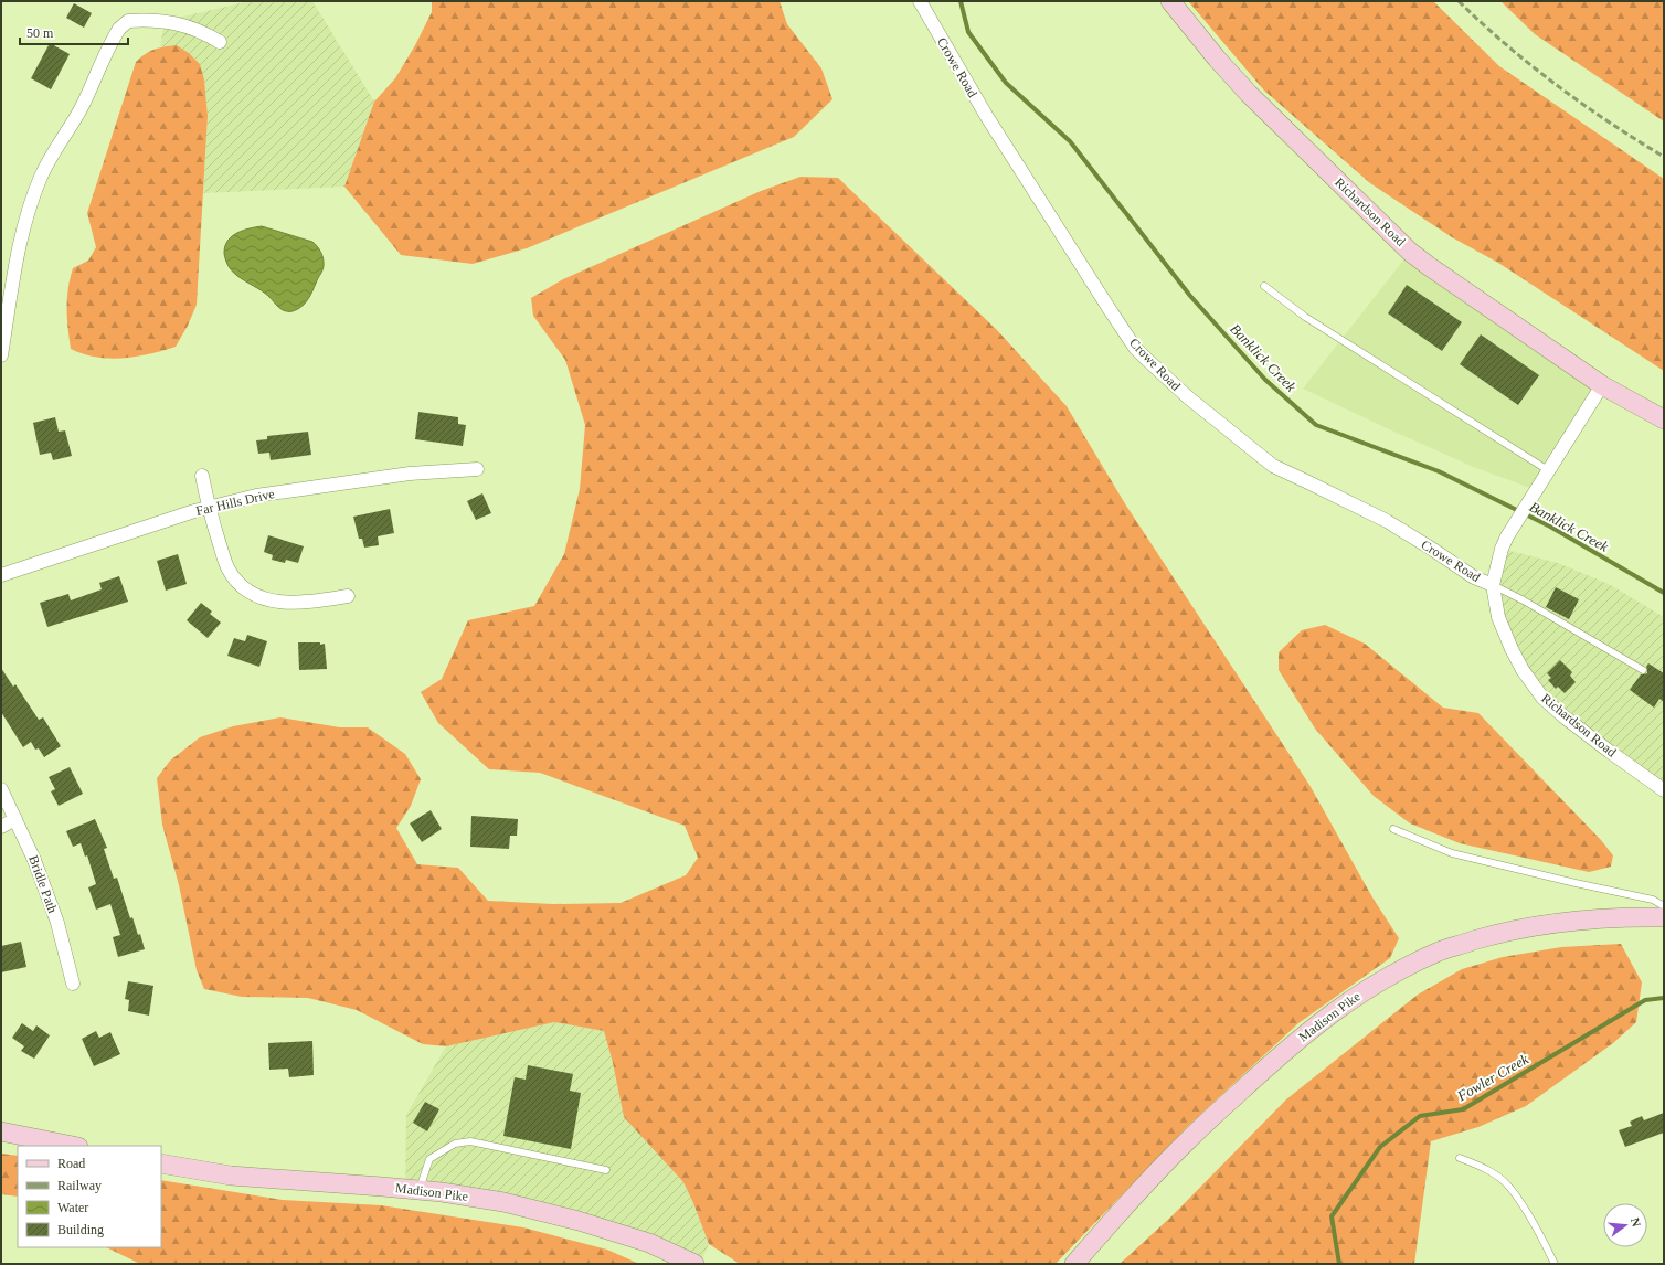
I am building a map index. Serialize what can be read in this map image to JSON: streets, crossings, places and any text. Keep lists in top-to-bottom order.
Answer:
{
  "streets": {
    "street": [
      "Crowe Road",
      "Richardson Road",
      "Far Hills Drive",
      "Bridle Path",
      "Madison Pike"
    ]
  },
  "crossings": [
    ["Crowe Road", "Richardson Road"]
  ],
  "water": ["Banklick Creek", "Fowler Creek"],
  "legend": [
    "Road",
    "Railway",
    "Water",
    "Building"
  ],
  "scale_bar": "50 m",
  "north": "right"
}
